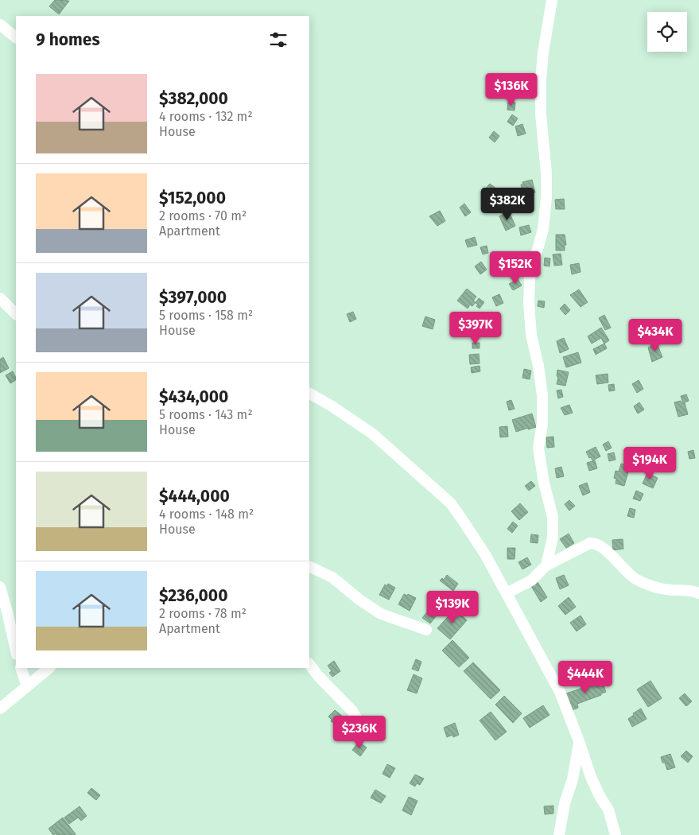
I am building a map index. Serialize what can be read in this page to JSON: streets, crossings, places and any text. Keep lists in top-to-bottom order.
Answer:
{
  "page": {
    "heading": "9 homes",
    "list": [
      {
        "name": "$382,000",
        "note": "4 rooms · 132 m² · House"
      },
      {
        "name": "$152,000",
        "note": "2 rooms · 70 m² · Apartment"
      },
      {
        "name": "$397,000",
        "note": "5 rooms · 158 m² · House"
      },
      {
        "name": "$434,000",
        "note": "5 rooms · 143 m² · House"
      },
      {
        "name": "$444,000",
        "note": "4 rooms · 148 m² · House"
      },
      {
        "name": "$236,000",
        "note": "2 rooms · 78 m² · Apartment"
      }
    ],
    "price": [
      "$136K",
      "$382K",
      "$152K",
      "$397K",
      "$434K",
      "$194K",
      "$139K",
      "$444K",
      "$236K"
    ]
  }
}
